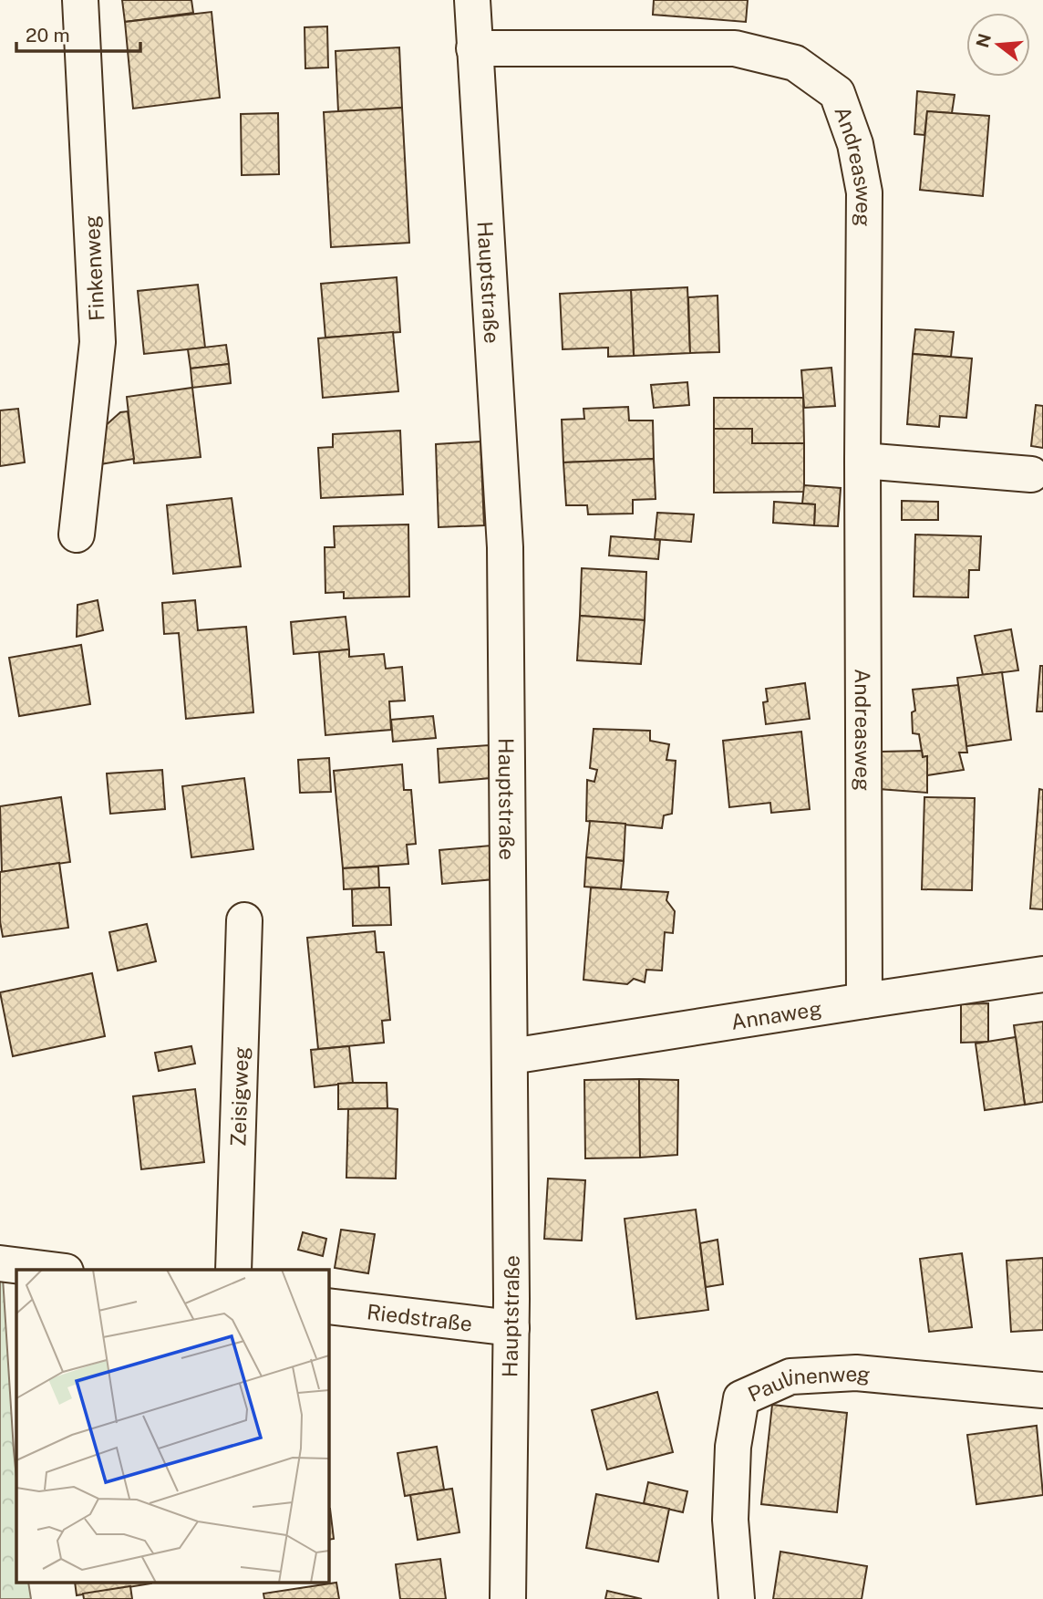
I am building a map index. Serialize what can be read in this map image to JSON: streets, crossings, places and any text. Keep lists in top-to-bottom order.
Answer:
{
  "streets": {
    "street": [
      "Andreasweg",
      "Finkenweg",
      "Hauptstraße",
      "Annaweg",
      "Zeisigweg",
      "Riedstraße",
      "Paulinenweg"
    ]
  },
  "crossings": [
    ["Andreasweg", "Hauptstraße"],
    ["Andreasweg", "Annaweg"],
    ["Hauptstraße", "Annaweg"],
    ["Hauptstraße", "Riedstraße"]
  ],
  "scale_bar": "20 m",
  "north": "left"
}
